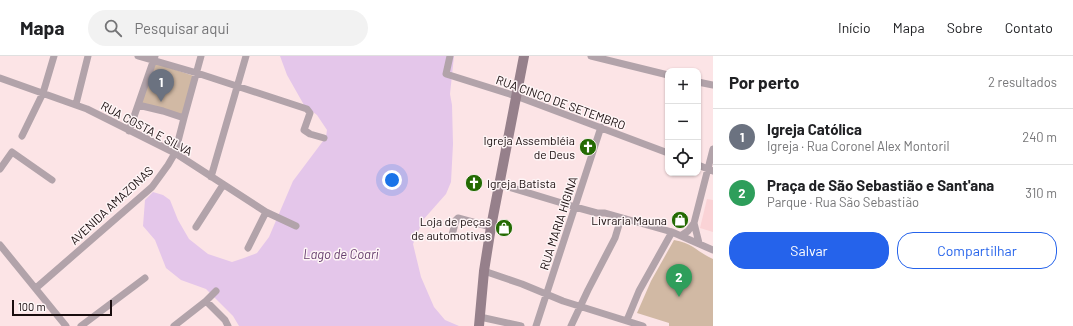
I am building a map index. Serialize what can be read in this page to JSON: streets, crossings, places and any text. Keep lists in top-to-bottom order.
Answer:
{
  "streets": {
    "street": [
      "RUA CINCO DE SETEMBRO",
      "RUA COSTA E SILVA",
      "AVENIDA AMAZONAS",
      "RUA MARIA HIGINA"
    ]
  },
  "crossings": [
    ["RUA CINCO DE SETEMBRO", "RUA MARIA HIGINA"],
    ["RUA COSTA E SILVA", "AVENIDA AMAZONAS"]
  ],
  "water": ["Lago de Coari"],
  "places": {
    "church": ["Igreja Assembléia de Deus", "Igreja Batista"],
    "shop": ["Livraria Mauna", "Loja de peças de automotivas"]
  },
  "scale_bar": "100 m",
  "page": {
    "header": "Mapa",
    "search": "Pesquisar aqui",
    "nav": [
      "Início",
      "Mapa",
      "Sobre",
      "Contato"
    ],
    "heading": ["Por perto", "2 resultados"],
    "map_buttons": ["+", "−"],
    "pins": ["1", "2"],
    "list": [
      {
        "mark": "1",
        "name": "Igreja Católica",
        "note": "Igreja · Rua Coronel Alex Montoril",
        "value": "240 m"
      },
      {
        "mark": "2",
        "name": "Praça de São Sebastião e Sant'ana",
        "note": "Parque · Rua São Sebastião",
        "value": "310 m"
      }
    ],
    "buttons": ["Salvar", "Compartilhar"],
    "scale": "100 m"
  }
}
